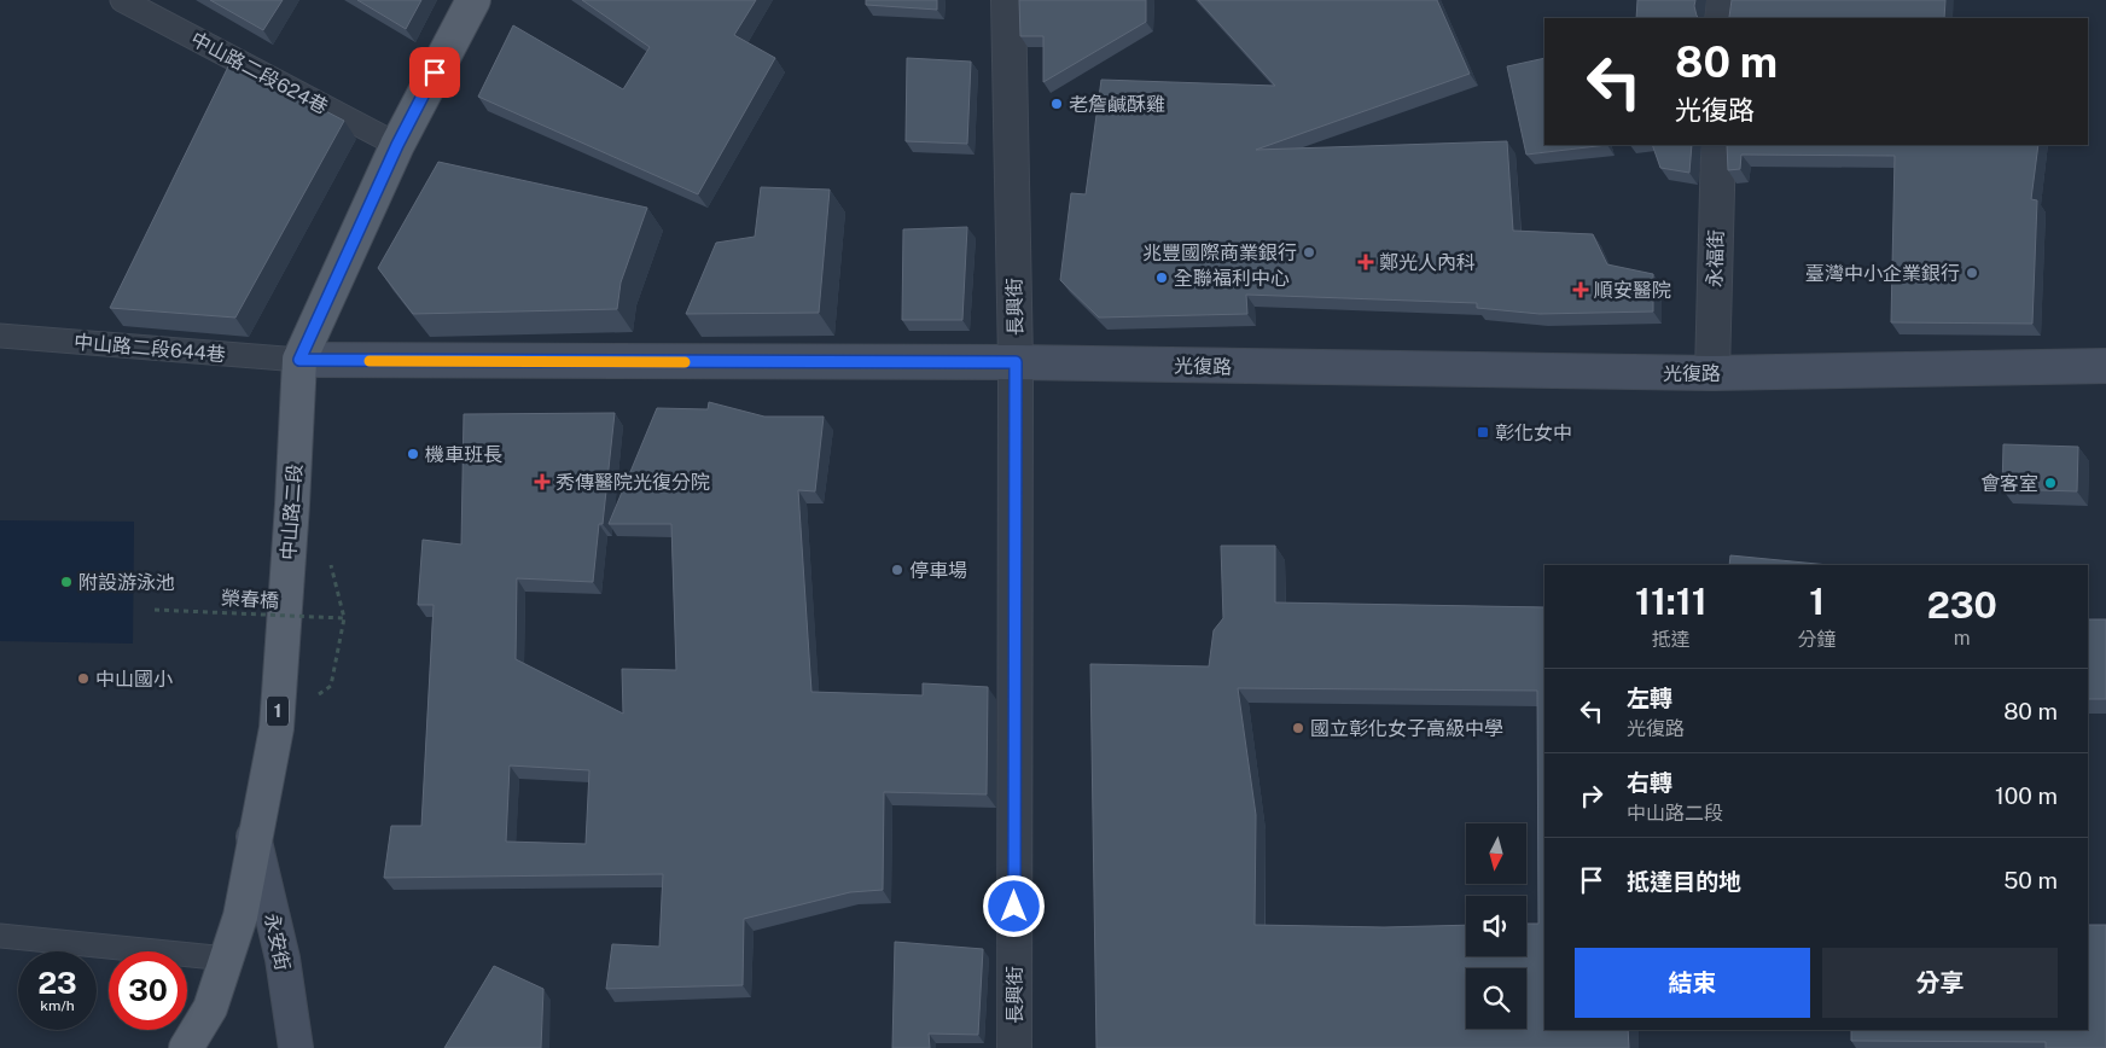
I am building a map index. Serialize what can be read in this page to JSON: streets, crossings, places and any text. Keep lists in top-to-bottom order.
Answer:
{
  "streets": {
    "main road": ["中山路二段", "1"],
    "street": [
      "永福街",
      "長興街",
      "光復路",
      "永安街"
    ],
    "lane": ["中山路二段624巷", "中山路二段644巷"],
    "path": ["榮春橋"]
  },
  "crossings": [
    ["中山路二段624巷", "中山路二段"],
    ["永福街", "光復路"],
    ["長興街", "光復路"],
    ["中山路二段644巷", "光復路"],
    ["中山路二段644巷", "中山路二段"],
    ["光復路", "中山路二段"],
    ["中山路二段", "永安街"]
  ],
  "places": {
    "other": [
      "老詹鹹酥雞",
      "兆豐國際商業銀行",
      "臺灣中小企業銀行",
      "全聯福利中心",
      "機車班長",
      "會客室",
      "停車場",
      "附設游泳池",
      "中山國小",
      "國立彰化女子高級中學"
    ],
    "health": ["鄭光人內科", "順安醫院", "秀傳醫院光復分院"],
    "transit": ["彰化女中"]
  },
  "north": "bottom",
  "page": {
    "turn": ["80 m", "光復路"],
    "eta": [
      "11:11",
      "抵達",
      "1",
      "分鐘",
      "230",
      "m"
    ],
    "list": [
      {
        "name": "左轉",
        "note": "光復路",
        "value": "80 m"
      },
      {
        "name": "右轉",
        "note": "中山路二段",
        "value": "100 m"
      },
      {
        "name": "抵達目的地",
        "value": "50 m"
      }
    ],
    "buttons": ["結束", "分享"],
    "speed": "23 km/h",
    "limit": "30"
  }
}
